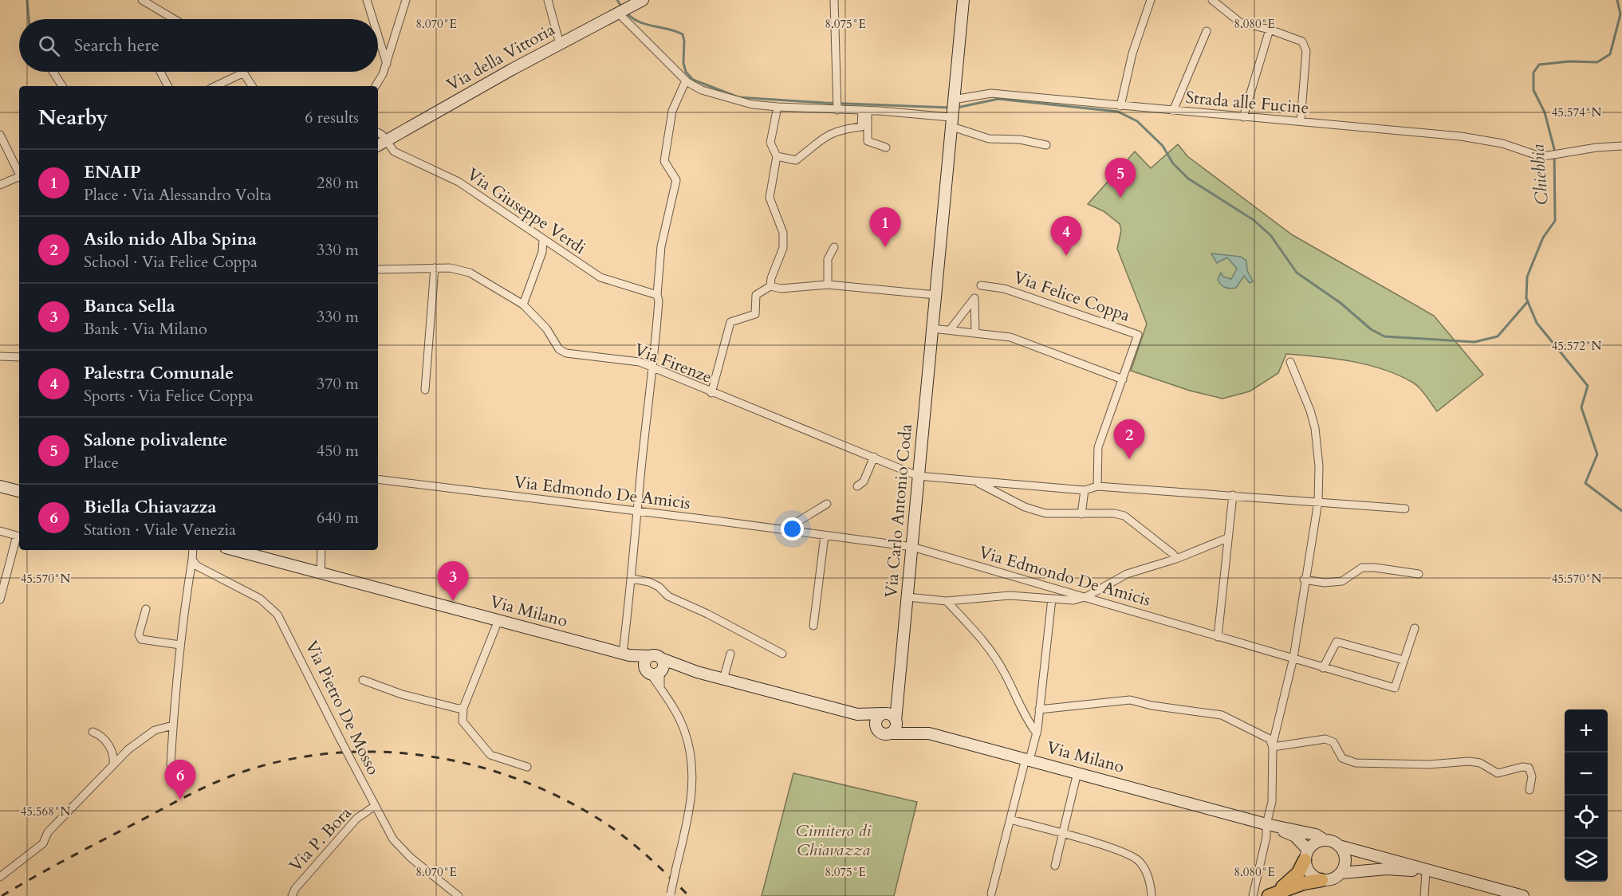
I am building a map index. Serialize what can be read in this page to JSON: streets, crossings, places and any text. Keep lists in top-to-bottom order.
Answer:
{
  "streets": {
    "main road": ["Via della Vittoria", "Via Carlo Antonio Coda", "Via Milano"],
    "street": [
      "Strada alle Fucine",
      "Via Giuseppe Verdi",
      "Via Felice Coppa",
      "Via Firenze",
      "Via Edmondo De Amicis",
      "Via Pietro De Mosso",
      "Via P. Bora"
    ]
  },
  "crossings": [
    ["Via della Vittoria", "Via Giuseppe Verdi"],
    ["Strada alle Fucine", "Via Carlo Antonio Coda"],
    ["Via Firenze", "Via Carlo Antonio Coda"],
    ["Via Edmondo De Amicis", "Via Carlo Antonio Coda"],
    ["Via Carlo Antonio Coda", "Via Milano"],
    ["Via Pietro De Mosso", "Via P. Bora"]
  ],
  "water": ["Chiebbia"],
  "parks": ["Cimitero di Chiavazza"],
  "page": {
    "search": "Search here",
    "heading": ["Nearby", "6 results"],
    "list": [
      {
        "mark": "1",
        "name": "ENAIP",
        "note": "Place · Via Alessandro Volta",
        "value": "280 m"
      },
      {
        "mark": "2",
        "name": "Asilo nido Alba Spina",
        "note": "School · Via Felice Coppa",
        "value": "330 m"
      },
      {
        "mark": "3",
        "name": "Banca Sella",
        "note": "Bank · Via Milano",
        "value": "330 m"
      },
      {
        "mark": "4",
        "name": "Palestra Comunale",
        "note": "Sports · Via Felice Coppa",
        "value": "370 m"
      },
      {
        "mark": "5",
        "name": "Salone polivalente",
        "note": "Place",
        "value": "450 m"
      },
      {
        "mark": "6",
        "name": "Biella Chiavazza",
        "note": "Station · Viale Venezia",
        "value": "640 m"
      }
    ],
    "pins": [
      "5",
      "1",
      "4",
      "2",
      "3",
      "6"
    ],
    "map_buttons": ["+", "−"]
  },
  "coordinates": [
    "8.070°E",
    "8.075°E",
    "8.080°E",
    "45.574°N",
    "45.572°N",
    "45.570°N",
    "45.568°N"
  ]
}
